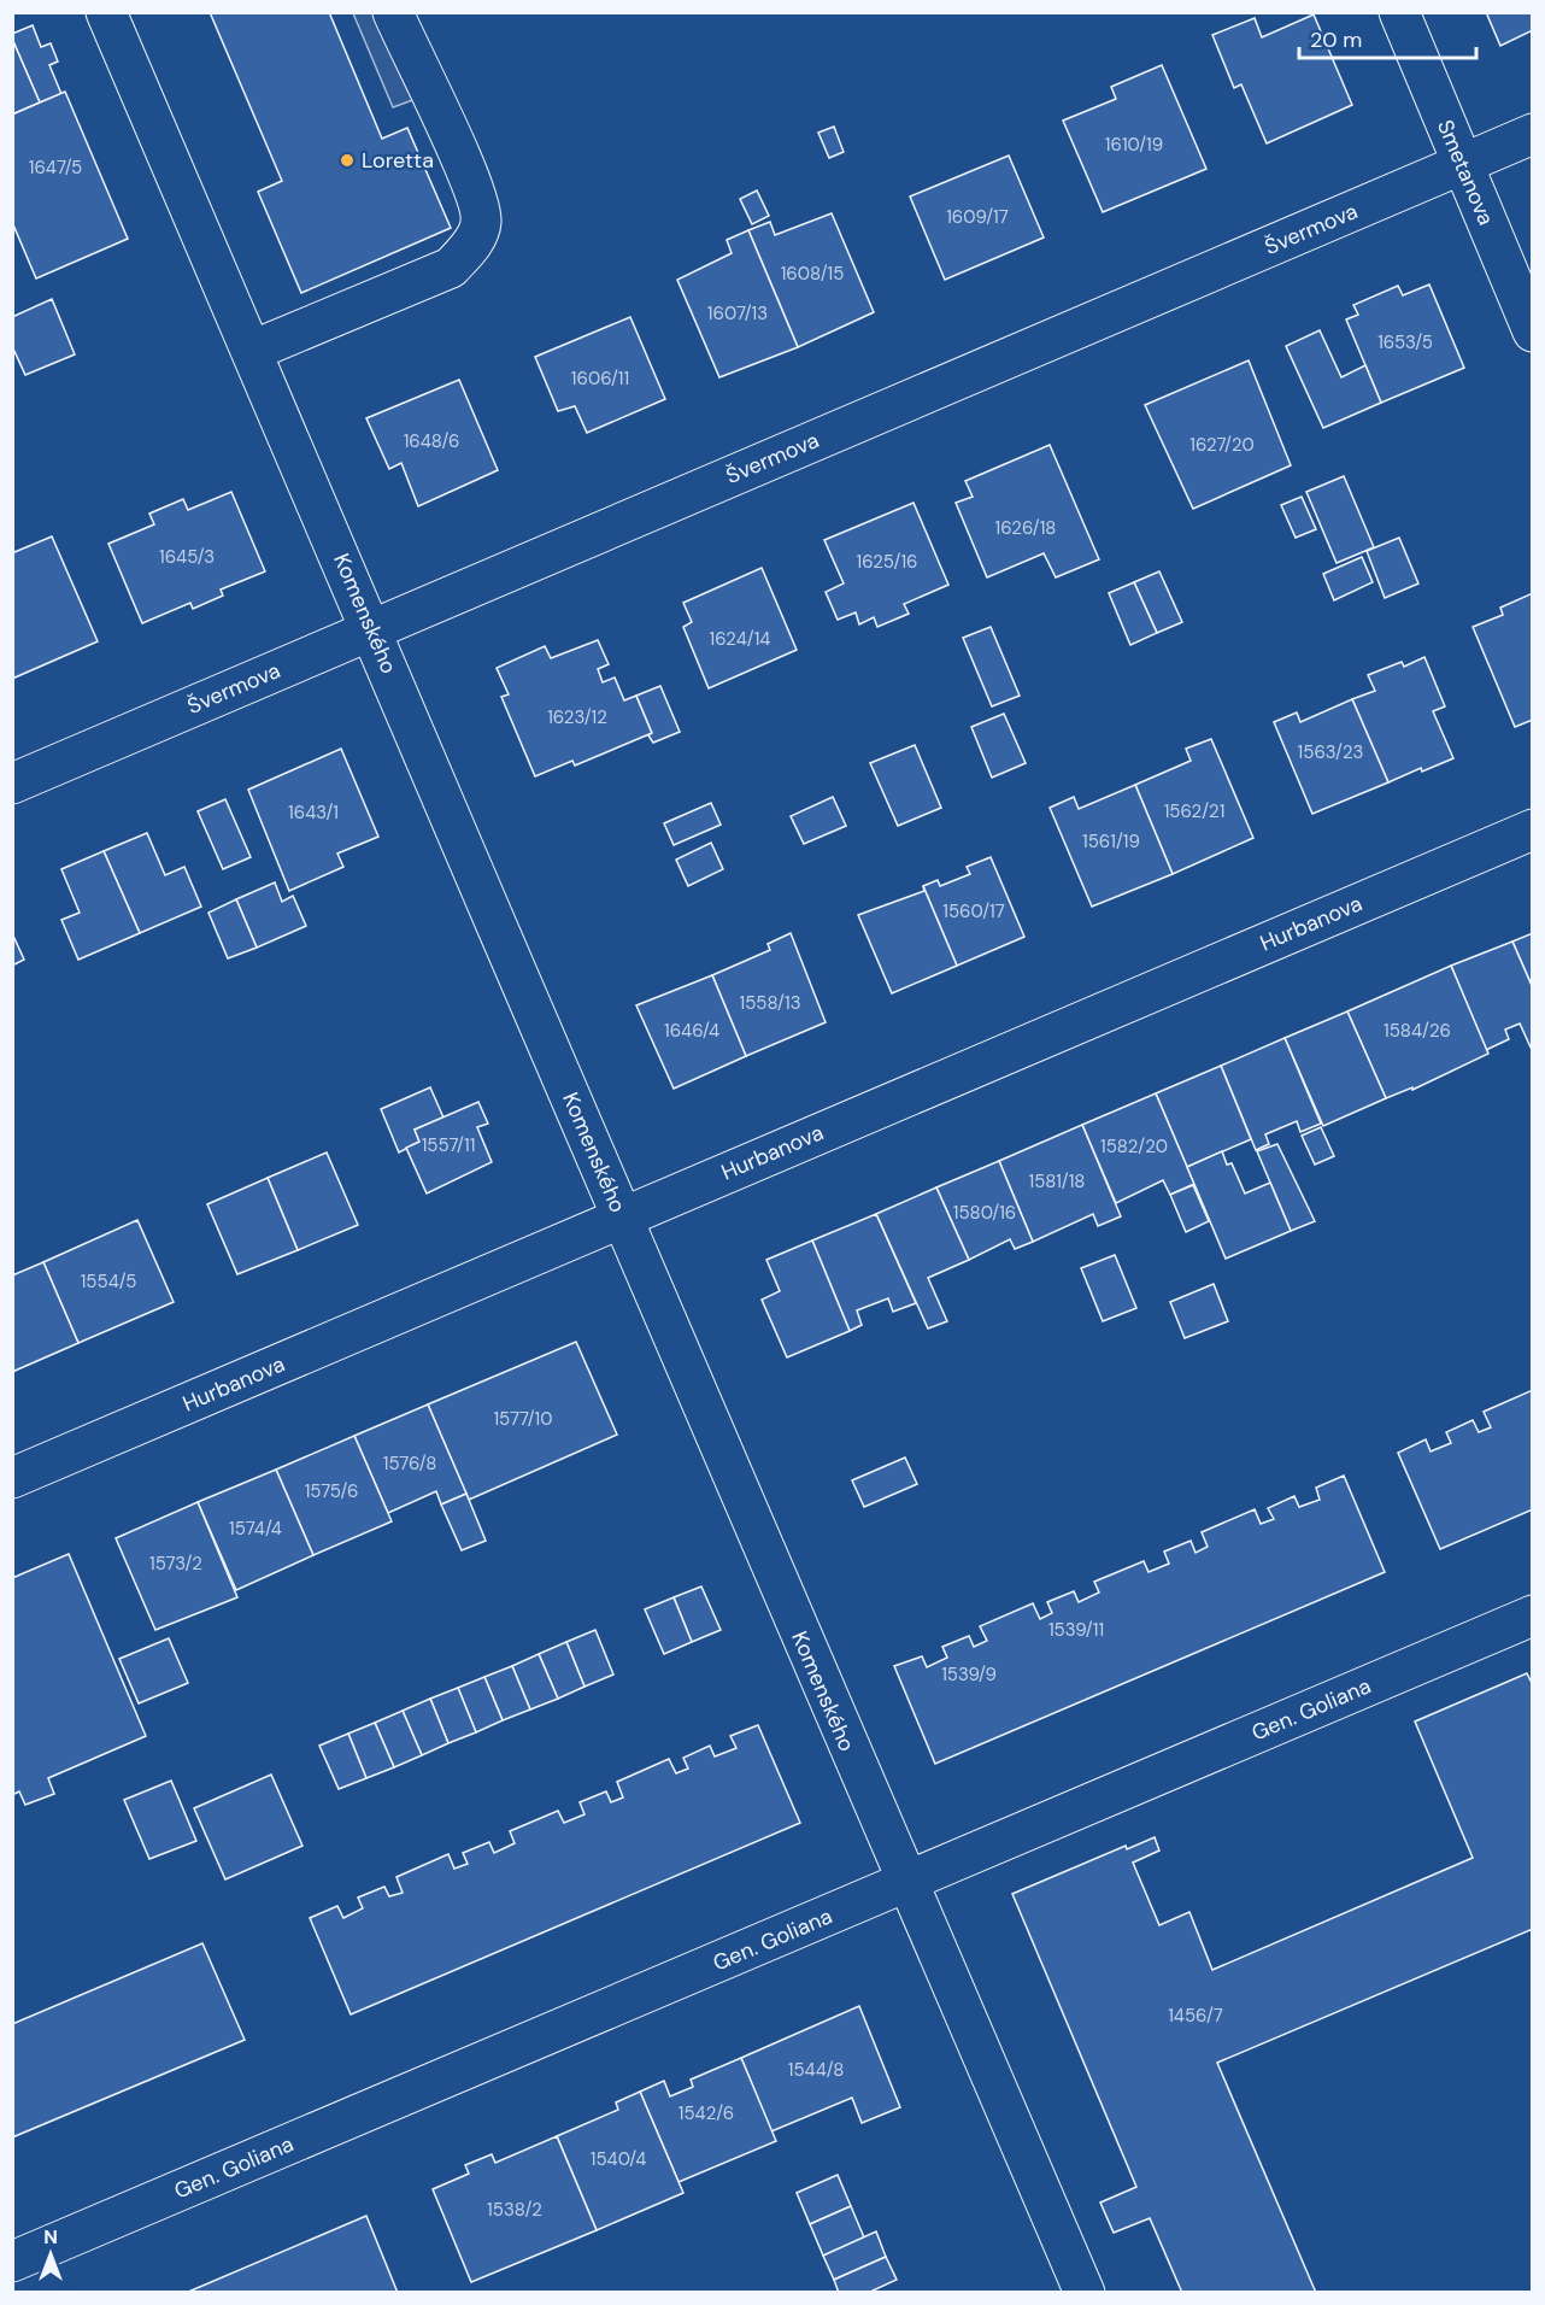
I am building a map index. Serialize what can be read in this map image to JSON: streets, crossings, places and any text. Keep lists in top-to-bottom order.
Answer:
{
  "streets": {
    "street": [
      "Smetanova",
      "Švermova",
      "Komenského",
      "Hurbanova",
      "Gen. Goliana"
    ]
  },
  "crossings": [
    ["Smetanova", "Švermova"],
    ["Švermova", "Komenského"],
    ["Komenského", "Hurbanova"],
    ["Komenského", "Gen. Goliana"]
  ],
  "places": ["Loretta"],
  "house_numbers": [
    "1610/19",
    "1647/5",
    "1609/17",
    "1608/15",
    "1607/13",
    "1653/5",
    "1606/11",
    "1648/6",
    "1627/20",
    "1626/18",
    "1645/3",
    "1625/16",
    "1624/14",
    "1623/12",
    "1563/23",
    "1562/21",
    "1643/1",
    "1561/19",
    "1560/17",
    "1558/13",
    "1646/4",
    "1584/26",
    "1557/11",
    "1582/20",
    "1581/18",
    "1580/16",
    "1554/5",
    "1577/10",
    "1576/8",
    "1575/6",
    "1574/4",
    "1573/2",
    "1539/11",
    "1539/9",
    "1456/7",
    "1544/8",
    "1542/6",
    "1540/4",
    "1538/2"
  ],
  "scale_bar": "20 m",
  "north": "top"
}
